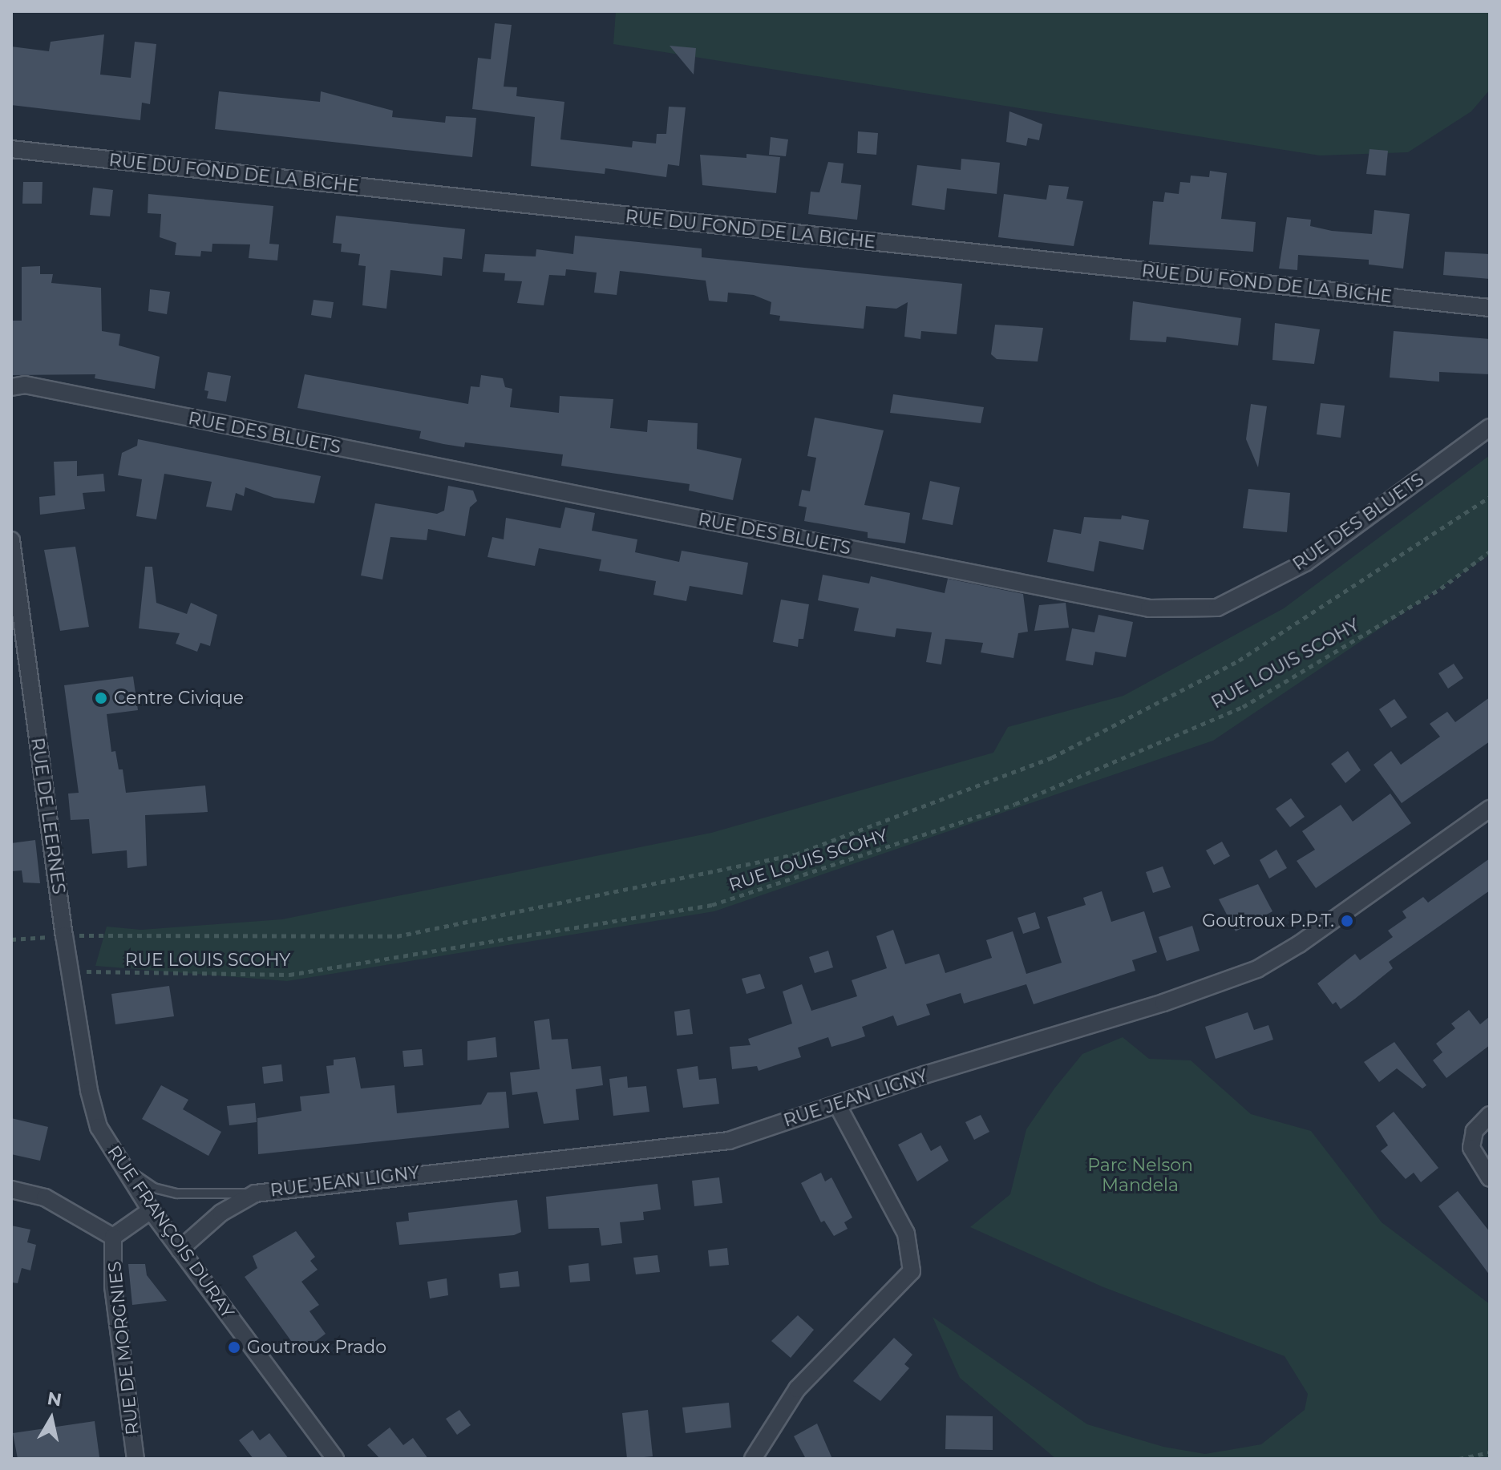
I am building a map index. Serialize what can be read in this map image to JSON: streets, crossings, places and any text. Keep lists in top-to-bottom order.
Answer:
{
  "streets": {
    "street": [
      "RUE DU FOND DE LA BICHE",
      "RUE DES BLUETS",
      "RUE DE LEERNES",
      "RUE JEAN LIGNY",
      "RUE FRANÇOIS DURAY",
      "RUE DE MORGNIES"
    ],
    "path": ["RUE LOUIS SCOHY"]
  },
  "crossings": [
    ["RUE LOUIS SCOHY", "RUE DE LEERNES"],
    ["RUE DE LEERNES", "RUE FRANÇOIS DURAY"],
    ["RUE JEAN LIGNY", "RUE FRANÇOIS DURAY"]
  ],
  "parks": ["Parc Nelson Mandela"],
  "places": ["Centre Civique", "Goutroux P.P.T.", "Goutroux Prado"],
  "north": "top"
}
